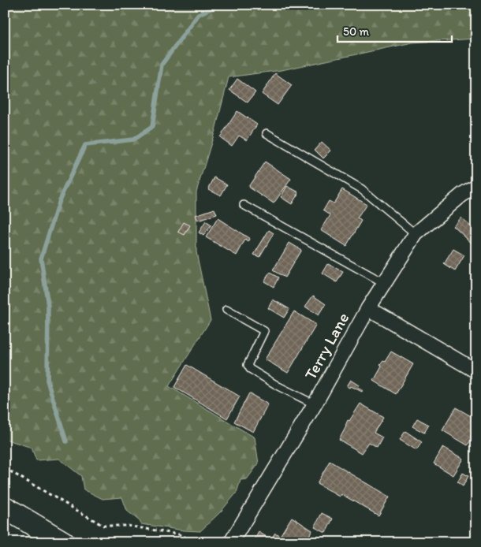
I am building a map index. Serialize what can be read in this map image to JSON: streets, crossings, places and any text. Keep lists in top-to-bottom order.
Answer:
{
  "streets": {
    "street": ["Terry Lane"]
  },
  "scale_bar": "50 m"
}
